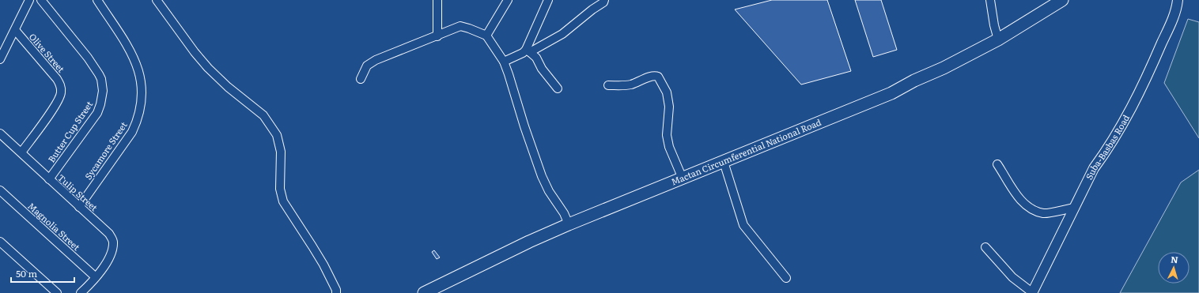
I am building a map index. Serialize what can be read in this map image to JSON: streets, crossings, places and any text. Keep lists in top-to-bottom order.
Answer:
{
  "streets": {
    "main road": ["Mactan Circumferential National Road"],
    "street": [
      "Olive Street",
      "Butter Cup Street",
      "Suba-Basbas Road",
      "Sycamore Street",
      "Tulip Street",
      "Magnolia Street"
    ]
  },
  "crossings": [
    ["Olive Street", "Tulip Street"],
    ["Butter Cup Street", "Tulip Street"],
    ["Sycamore Street", "Tulip Street"],
    ["Tulip Street", "Magnolia Street"]
  ],
  "scale_bar": "50 m",
  "north": "top"
}
